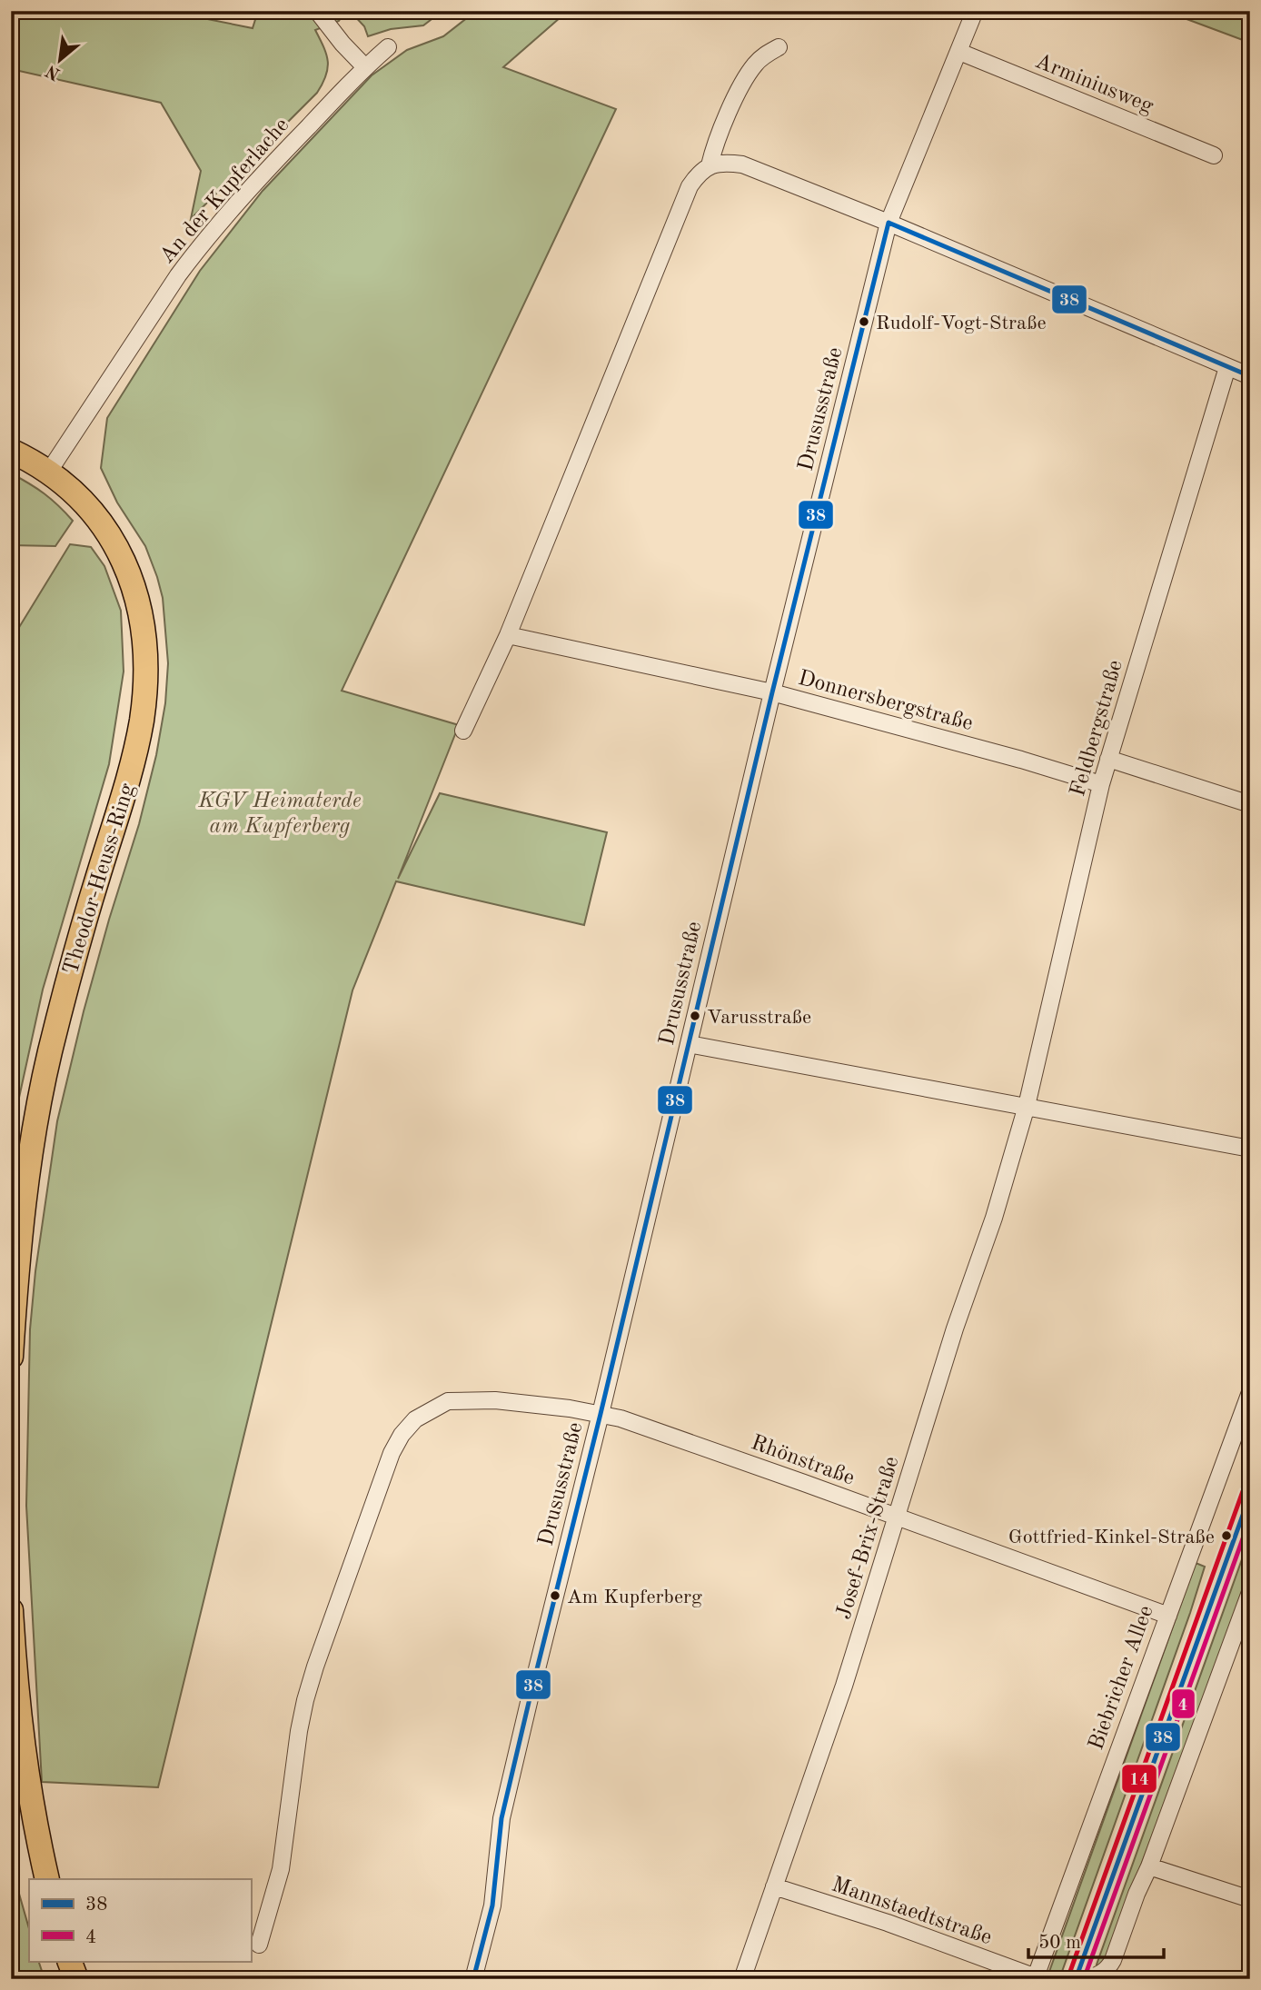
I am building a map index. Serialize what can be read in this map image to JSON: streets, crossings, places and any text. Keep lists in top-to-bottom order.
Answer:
{
  "streets": {
    "main road": ["Theodor-Heuss-Ring"],
    "street": [
      "Arminiusweg",
      "An der Kupferlache",
      "Drususstraße",
      "Donnersbergstraße",
      "Feldbergstraße",
      "Rhönstraße",
      "Josef-Brix-Straße",
      "Biebricher Allee",
      "Mannstaedtstraße"
    ]
  },
  "crossings": [
    ["Arminiusweg", "Drususstraße"],
    ["An der Kupferlache", "Theodor-Heuss-Ring"],
    ["Drususstraße", "Donnersbergstraße"],
    ["Drususstraße", "Rhönstraße"],
    ["Donnersbergstraße", "Feldbergstraße"],
    ["Feldbergstraße", "Josef-Brix-Straße"],
    ["Rhönstraße", "Josef-Brix-Straße"],
    ["Rhönstraße", "Biebricher Allee"],
    ["Josef-Brix-Straße", "Mannstaedtstraße"],
    ["Biebricher Allee", "Mannstaedtstraße"]
  ],
  "parks": ["KGV Heimaterde am Kupferberg"],
  "places": [
    "Rudolf-Vogt-Straße",
    "Varusstraße",
    "Gottfried-Kinkel-Straße",
    "Am Kupferberg"
  ],
  "lines": ["transit line 38", "transit line 14", "transit line 4"],
  "legend": ["38", "4"],
  "scale_bar": "50 m",
  "north": "bottom left"
}
